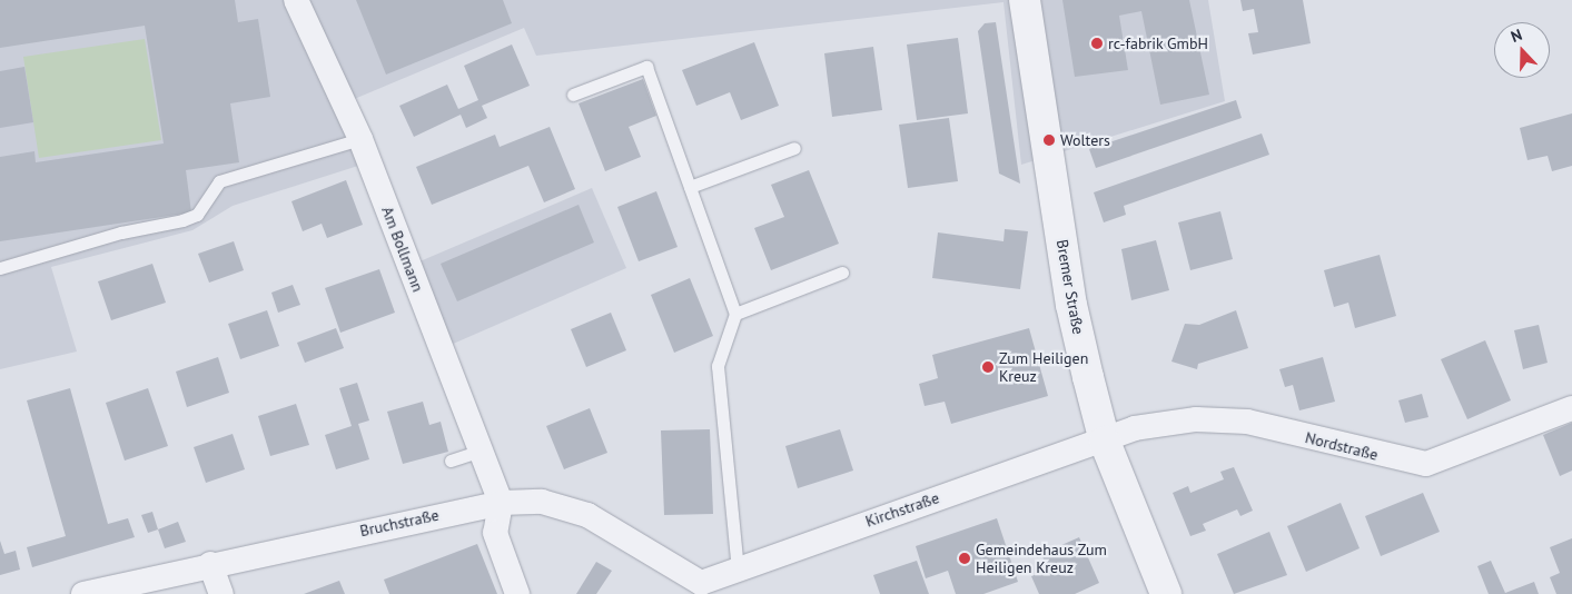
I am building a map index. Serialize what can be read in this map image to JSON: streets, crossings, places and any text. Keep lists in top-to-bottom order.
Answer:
{
  "streets": {
    "street": [
      "Am Bollmann",
      "Bremer Straße",
      "Nordstraße",
      "Kirchstraße",
      "Bruchstraße"
    ]
  },
  "crossings": [
    ["Am Bollmann", "Bruchstraße"],
    ["Bremer Straße", "Nordstraße"],
    ["Bremer Straße", "Kirchstraße"],
    ["Nordstraße", "Kirchstraße"],
    ["Kirchstraße", "Bruchstraße"]
  ],
  "places": [
    "rc-fabrik GmbH",
    "Wolters",
    "Zum Heiligen Kreuz",
    "Gemeindehaus Zum Heiligen Kreuz"
  ],
  "north": "top"
}
